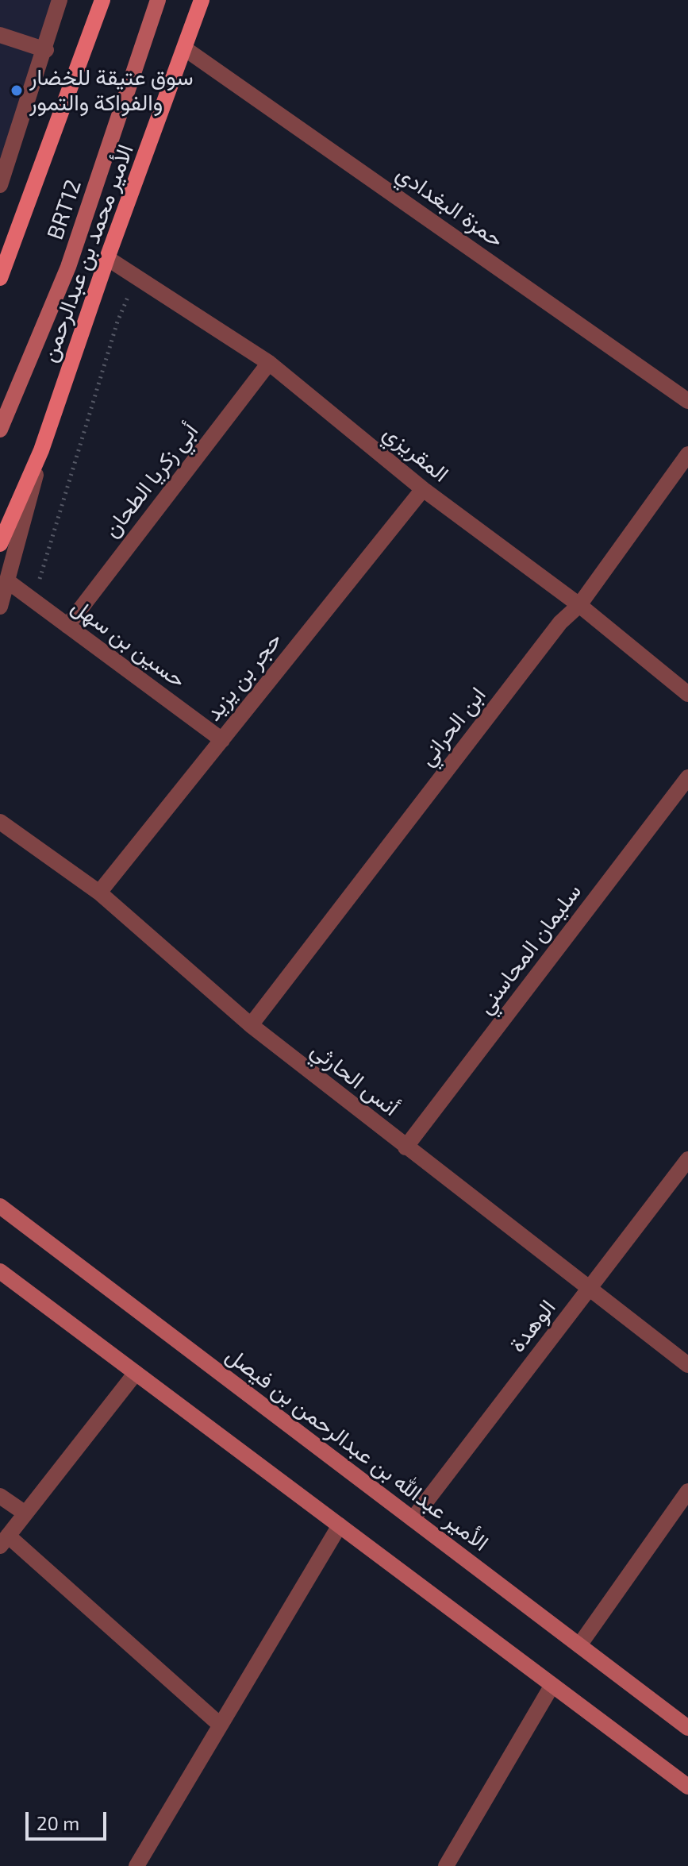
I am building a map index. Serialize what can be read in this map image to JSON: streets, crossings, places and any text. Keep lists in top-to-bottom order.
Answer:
{
  "streets": {
    "main road": ["BRT12", "الأمير محمد بن عبدالرحمن", "الأمير عبدالله بن عبدالرحمن بن فيصل"],
    "street": [
      "حمزة البغدادي",
      "المقريزي",
      "أبي زكريا الطحان",
      "حسين بن سهل",
      "حجر بن يزيد",
      "ابن الحراني",
      "سليمان المحاسني",
      "أنس الحارثي",
      "الوهدة"
    ]
  },
  "crossings": [
    ["حمزة البغدادي", "الأمير محمد بن عبدالرحمن"],
    ["الأمير محمد بن عبدالرحمن", "المقريزي"],
    ["الأمير محمد بن عبدالرحمن", "حسين بن سهل"],
    ["المقريزي", "أبي زكريا الطحان"],
    ["المقريزي", "حجر بن يزيد"],
    ["المقريزي", "ابن الحراني"],
    ["أبي زكريا الطحان", "حسين بن سهل"],
    ["حسين بن سهل", "حجر بن يزيد"],
    ["حجر بن يزيد", "أنس الحارثي"],
    ["ابن الحراني", "أنس الحارثي"],
    ["سليمان المحاسني", "أنس الحارثي"],
    ["أنس الحارثي", "الوهدة"],
    ["الوهدة", "الأمير عبدالله بن عبدالرحمن بن فيصل"]
  ],
  "places": ["سوق عتيقة للخضار والفواكة والتمور"],
  "scale_bar": "20 m"
}
